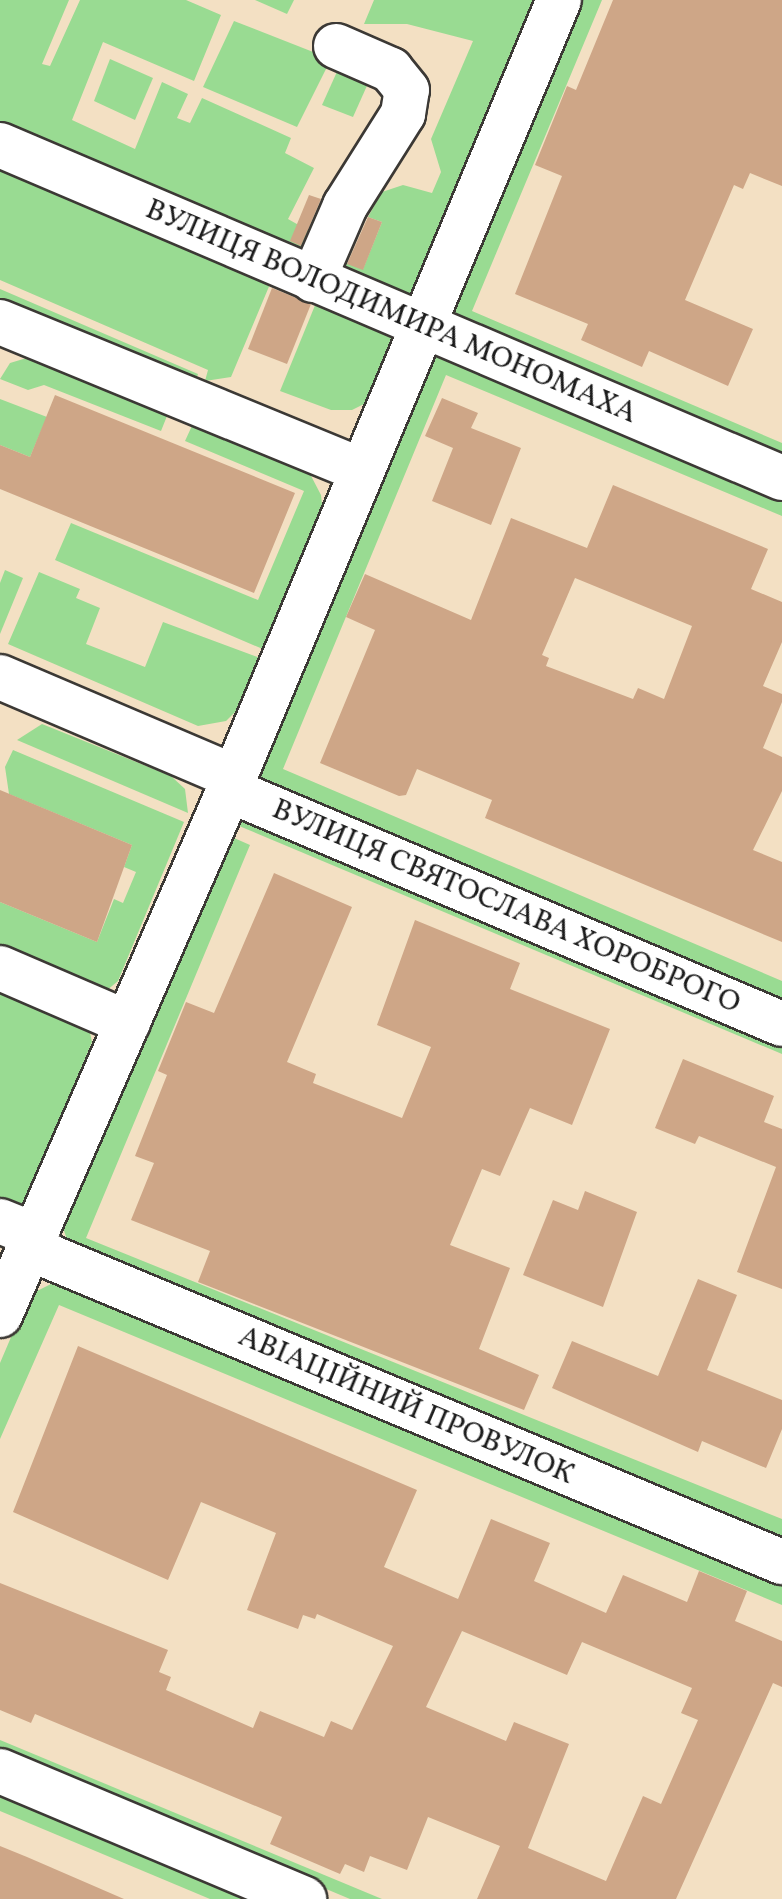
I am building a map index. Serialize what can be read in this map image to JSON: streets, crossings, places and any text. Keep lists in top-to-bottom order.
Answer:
{
  "streets": {
    "street": ["ВУЛИЦЯ ВОЛОДИМИРА МОНОМАХА", "ВУЛИЦЯ СВЯТОСЛАВА ХОРОБРОГО", "АВІАЦІЙНИЙ ПРОВУЛОК"]
  }
}
